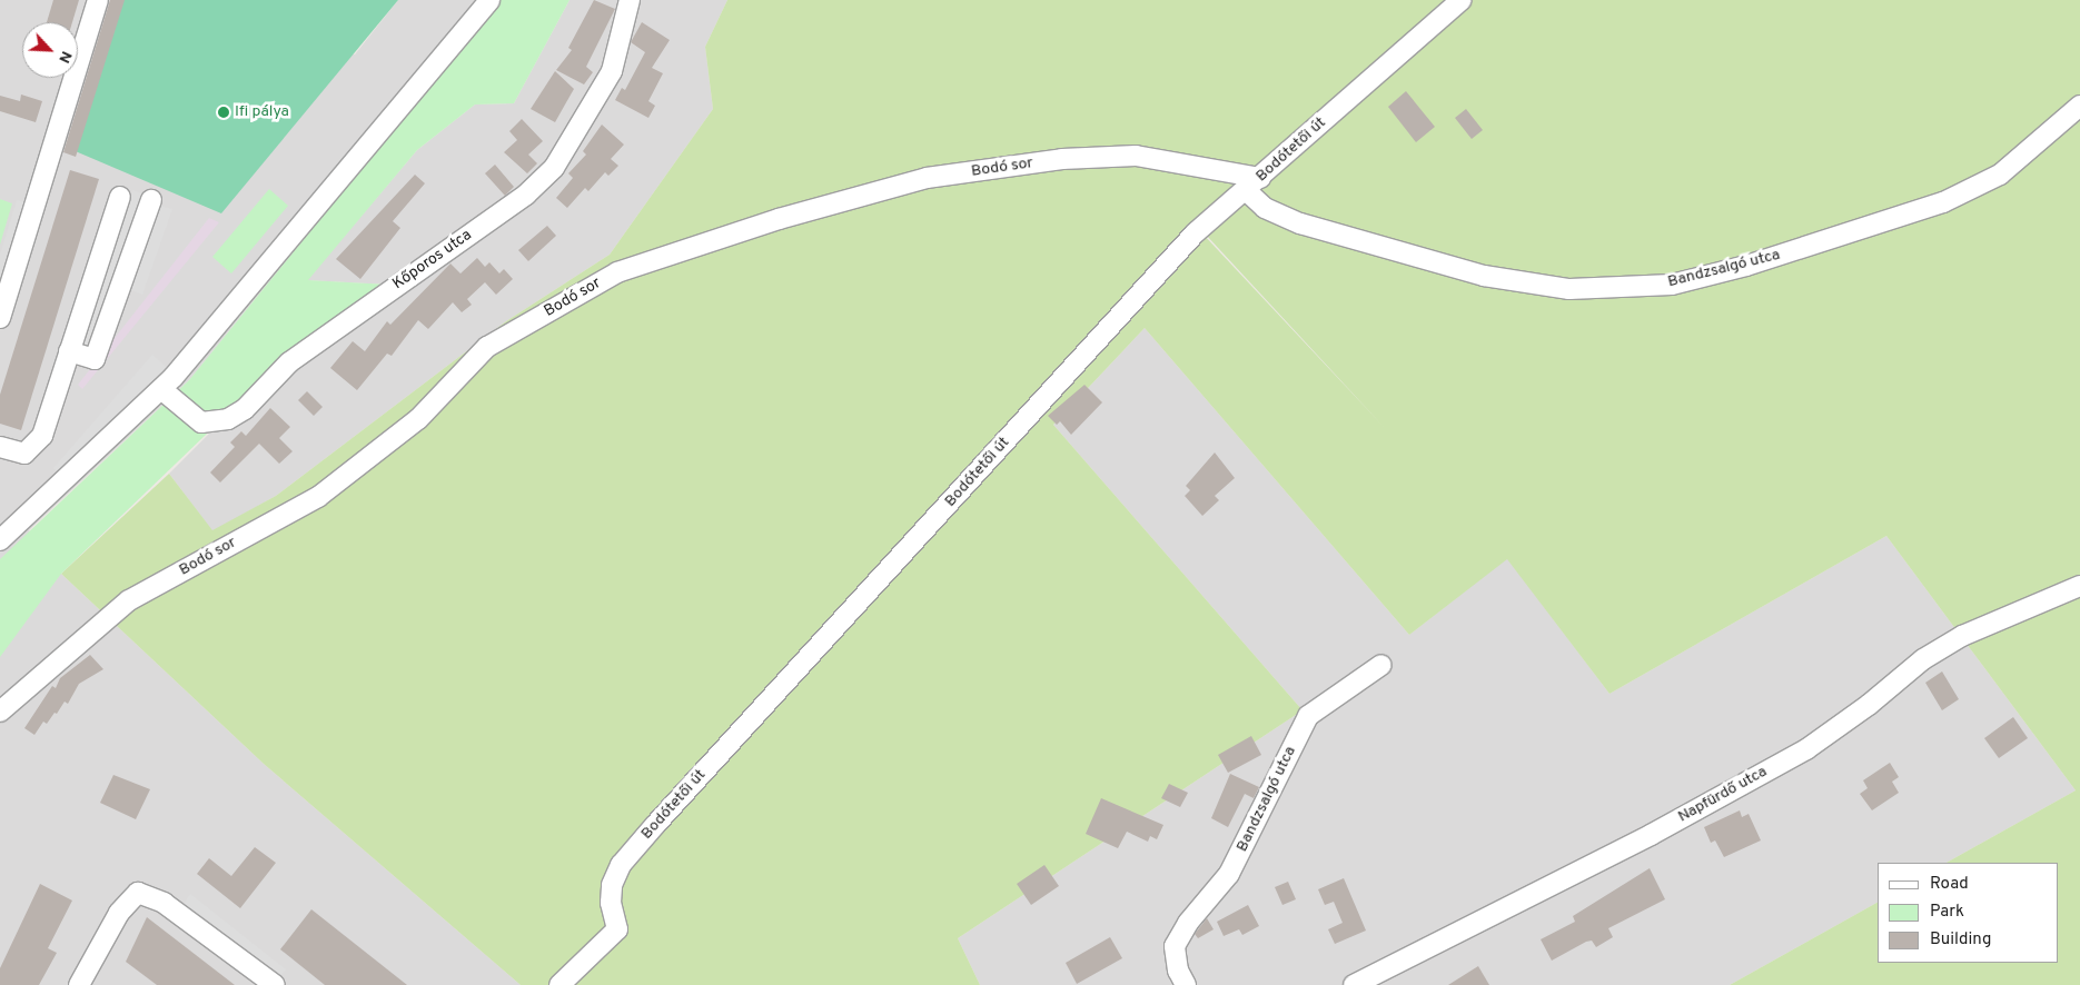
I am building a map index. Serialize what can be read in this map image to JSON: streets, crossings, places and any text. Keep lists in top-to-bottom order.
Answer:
{
  "streets": {
    "street": [
      "Bodótetői út",
      "Bodó sor",
      "Kőporos utca",
      "Bandzsalgó utca",
      "Napfürdő utca"
    ]
  },
  "crossings": [
    ["Bodótetői út", "Bodó sor"],
    ["Bodótetői út", "Bandzsalgó utca"],
    ["Bodó sor", "Bandzsalgó utca"]
  ],
  "places": ["Ifi pálya"],
  "legend": ["Road", "Park", "Building"],
  "north": "bottom right"
}
